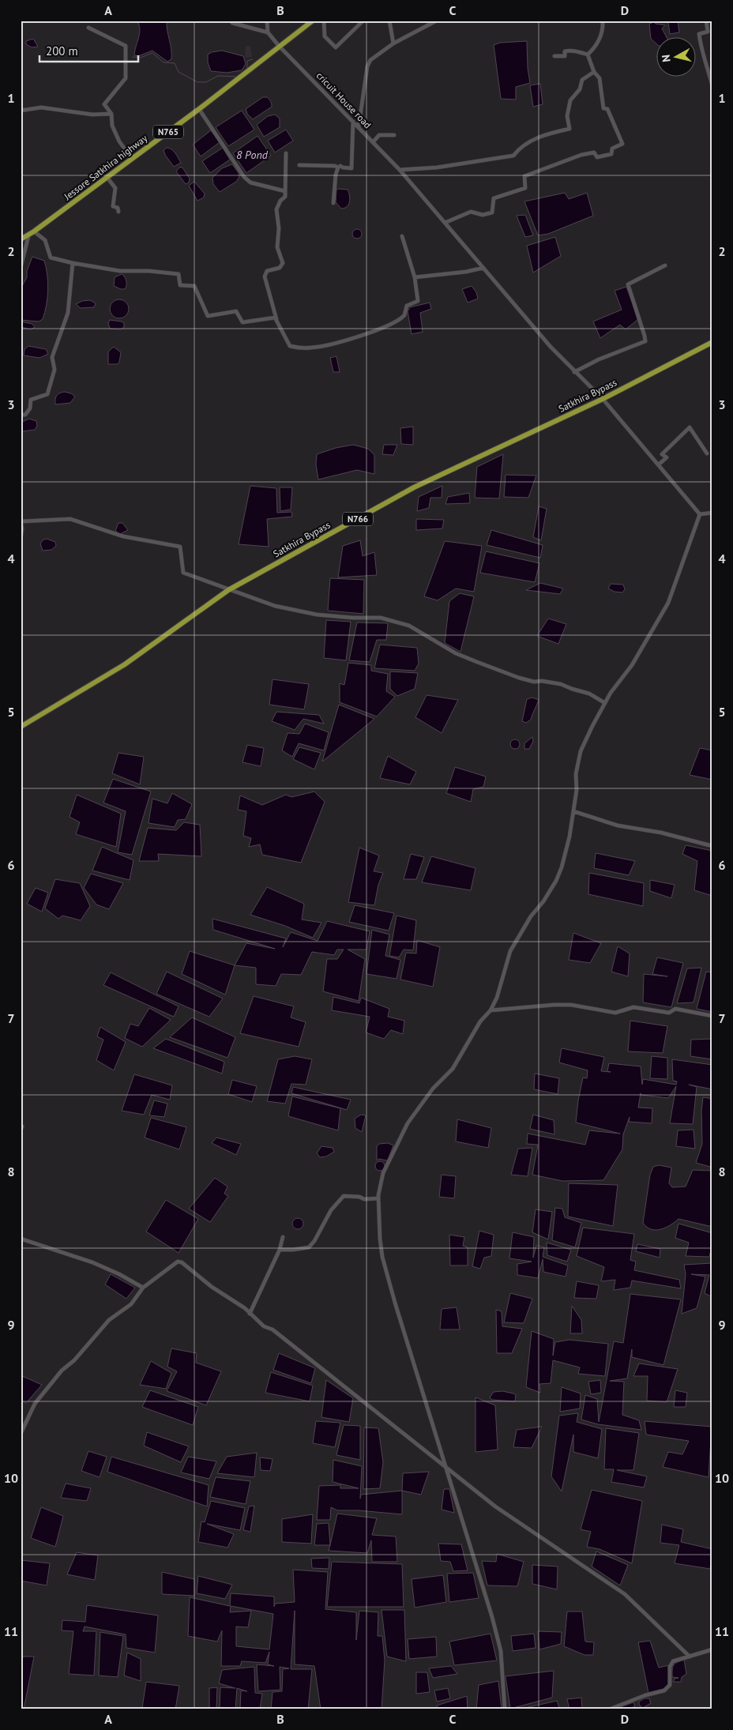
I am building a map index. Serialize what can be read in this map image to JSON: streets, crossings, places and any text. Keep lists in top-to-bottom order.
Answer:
{
  "streets": {
    "highway": [
      "N765",
      "Jessore Satkhira highway",
      "Satkhira Bypass",
      "N766"
    ],
    "street": ["cricuit House road"]
  },
  "crossings": [
    ["cricuit House road", "Jessore Satkhira highway"],
    ["cricuit House road", "Satkhira Bypass"]
  ],
  "water": ["8 Pond"],
  "scale_bar": "200 m",
  "north": "left",
  "grid": {
    "columns": [
      "A",
      "B",
      "C",
      "D"
    ],
    "rows": [
      "1",
      "2",
      "3",
      "4",
      "5",
      "6",
      "7",
      "8",
      "9",
      "10",
      "11"
    ]
  }
}
